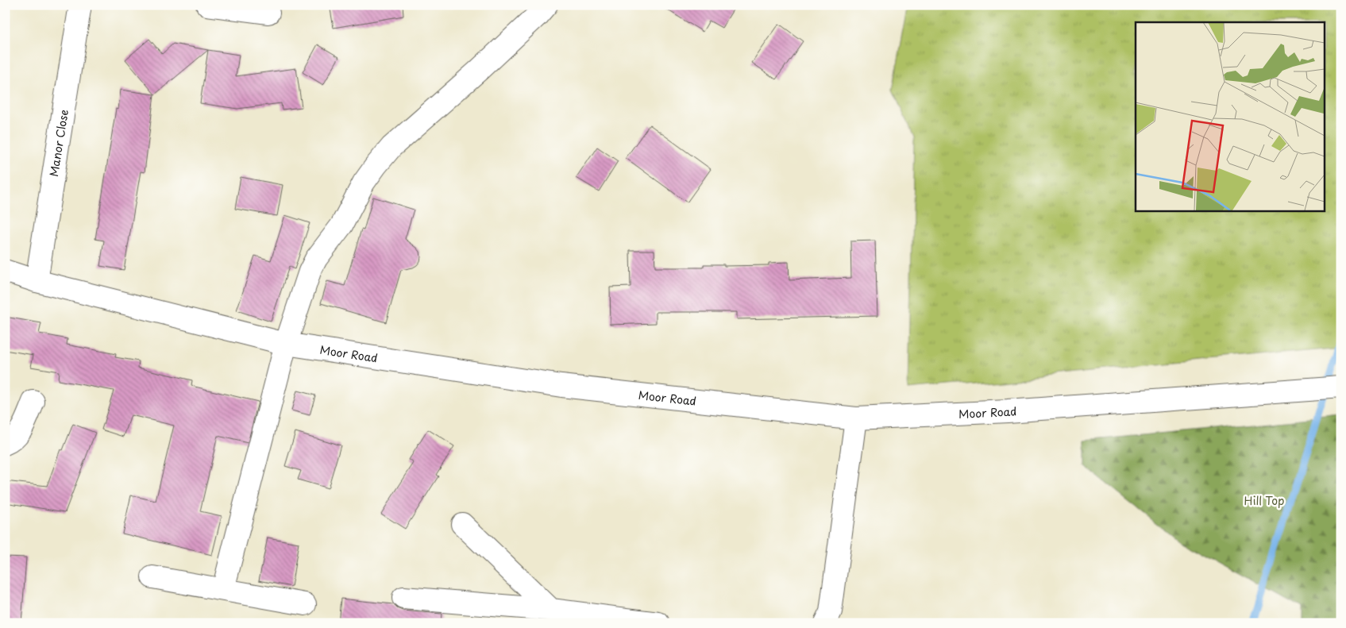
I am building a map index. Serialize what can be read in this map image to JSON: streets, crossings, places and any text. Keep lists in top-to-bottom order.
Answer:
{
  "streets": {
    "street": ["Manor Close", "Moor Road"]
  },
  "crossings": [
    ["Manor Close", "Moor Road"]
  ],
  "parks": ["Hill Top"]
}
